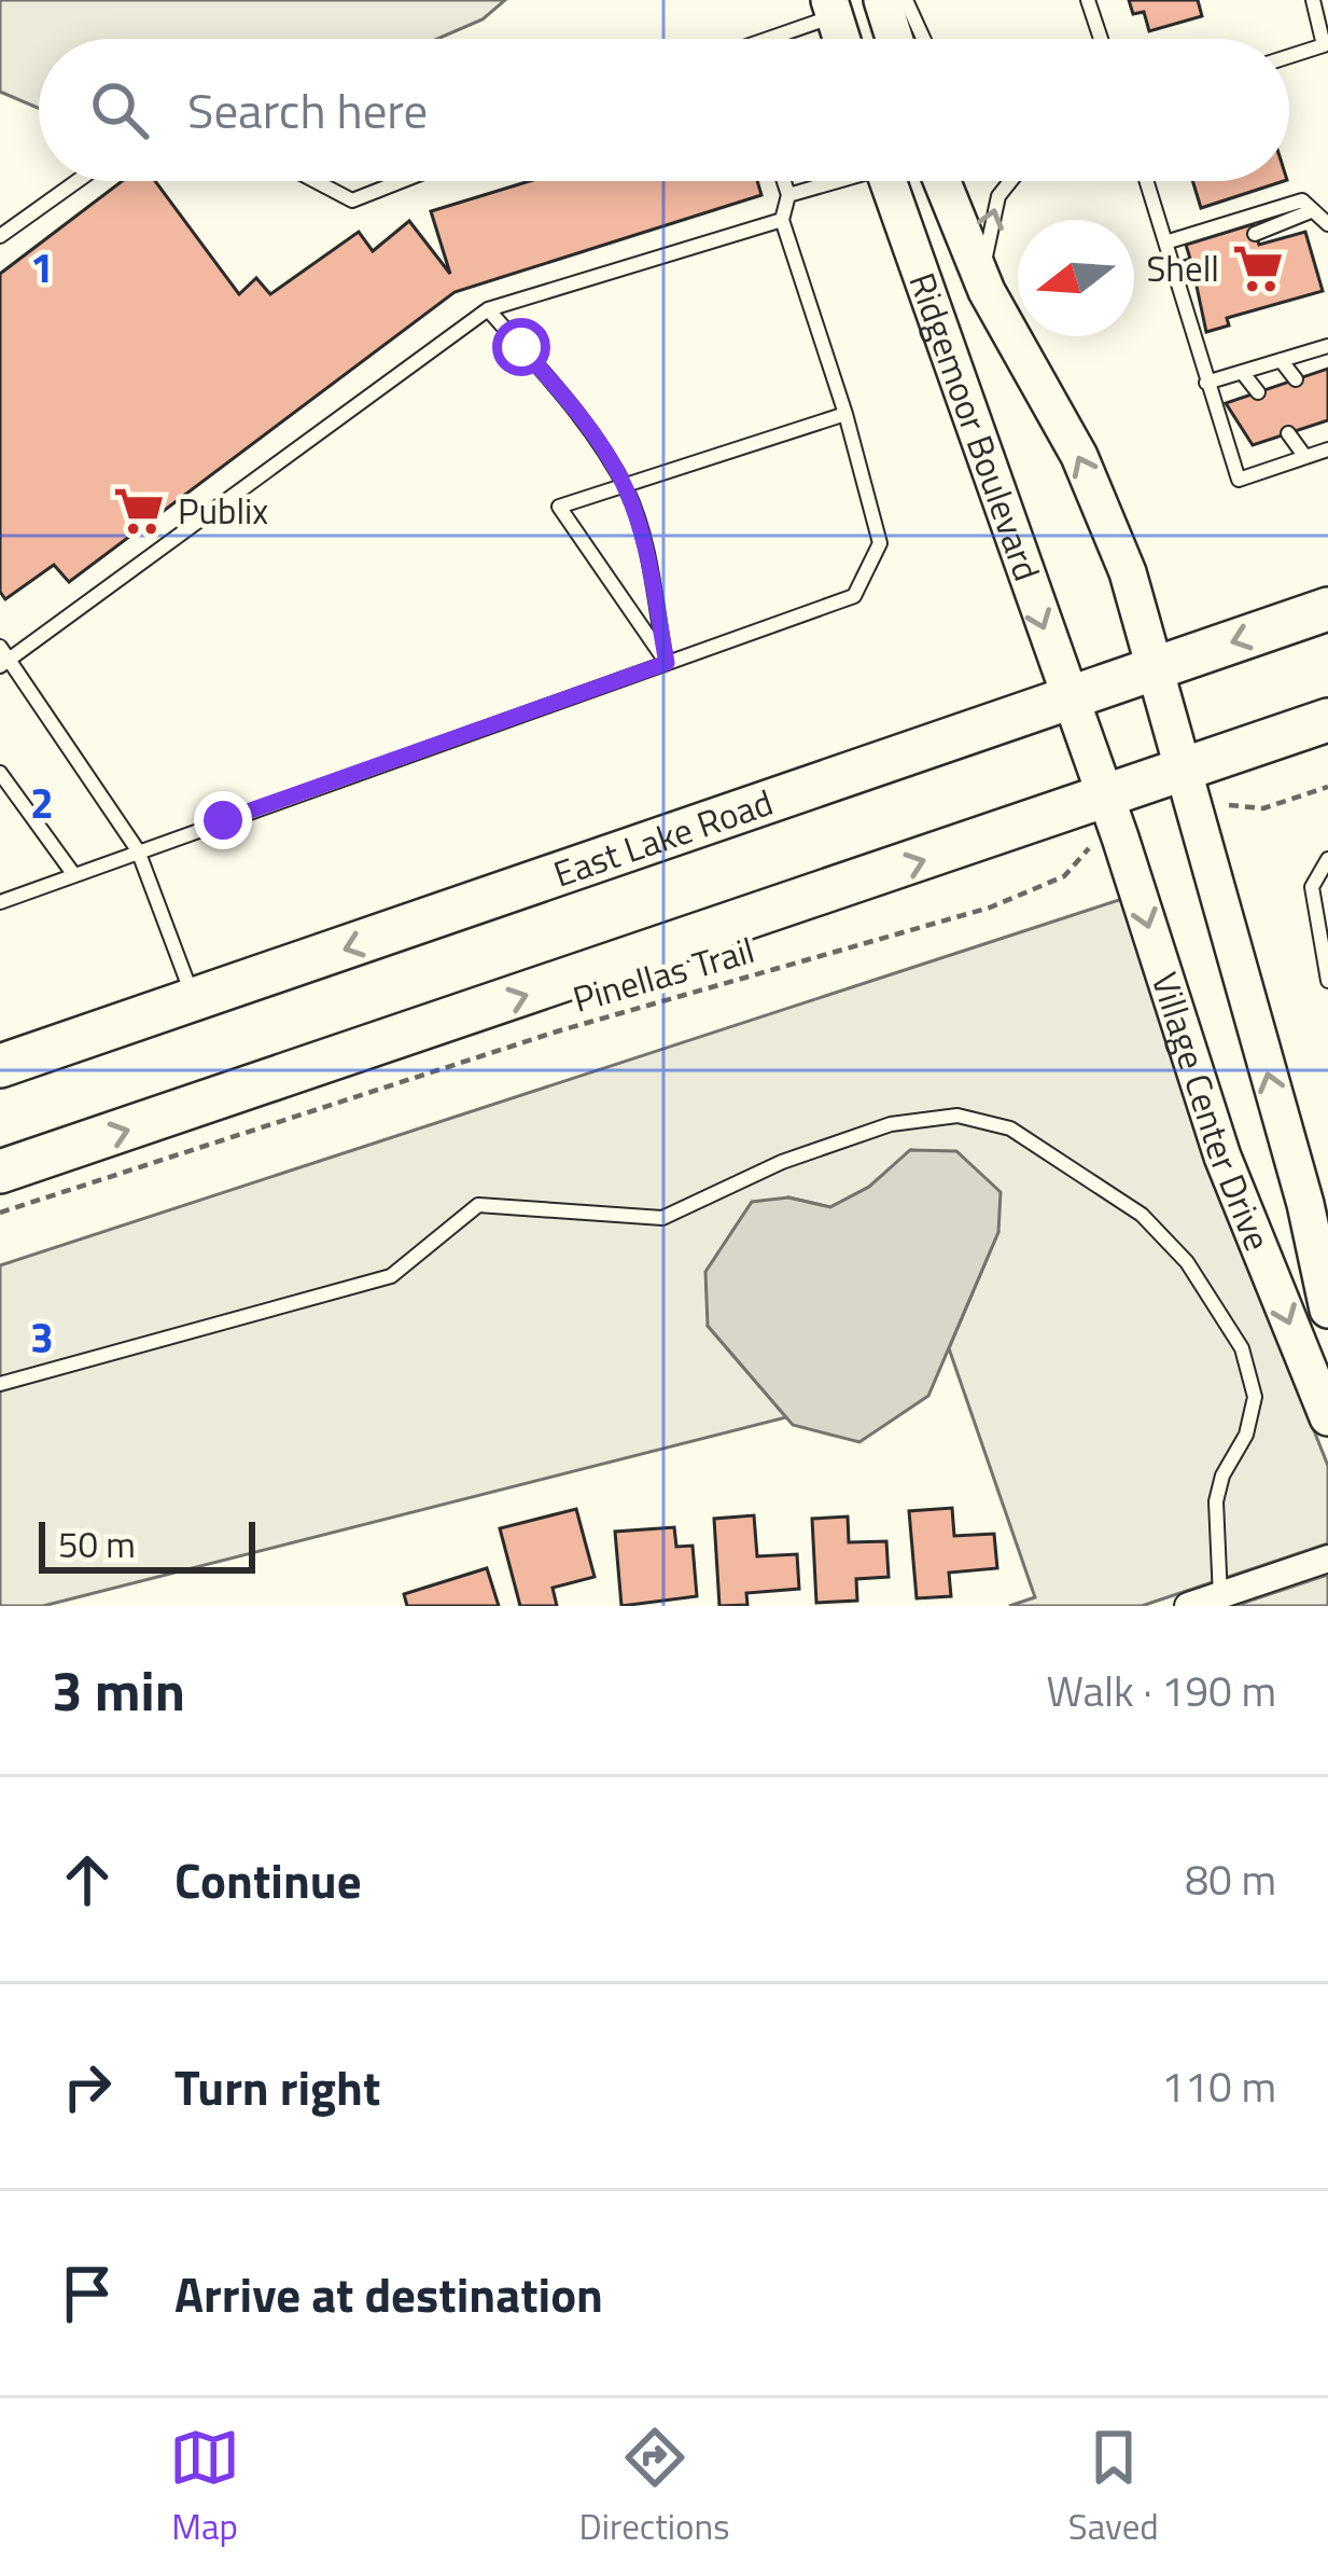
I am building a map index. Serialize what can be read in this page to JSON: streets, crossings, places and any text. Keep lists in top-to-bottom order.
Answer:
{
  "streets": {
    "main road": ["East Lake Road"],
    "street": ["Ridgemoor Boulevard", "Village Center Drive"],
    "path": ["Pinellas Trail"]
  },
  "crossings": [
    ["Ridgemoor Boulevard", "East Lake Road"],
    ["Ridgemoor Boulevard", "Pinellas Trail"],
    ["Ridgemoor Boulevard", "Village Center Drive"],
    ["Pinellas Trail", "Village Center Drive"]
  ],
  "places": {
    "supermarket": ["Shell", "Publix"]
  },
  "scale_bar": "50 m",
  "north": "left",
  "page": {
    "search": "Search here",
    "scale": "50 m",
    "heading": ["3 min", "Walk · 190 m"],
    "list": [
      ["Continue", "80 m"],
      ["Turn right", "110 m"],
      "Arrive at destination"
    ],
    "nav": ["Map", "Directions", "Saved"]
  },
  "grid": {
    "rows": ["1", "2", "3"]
  }
}
